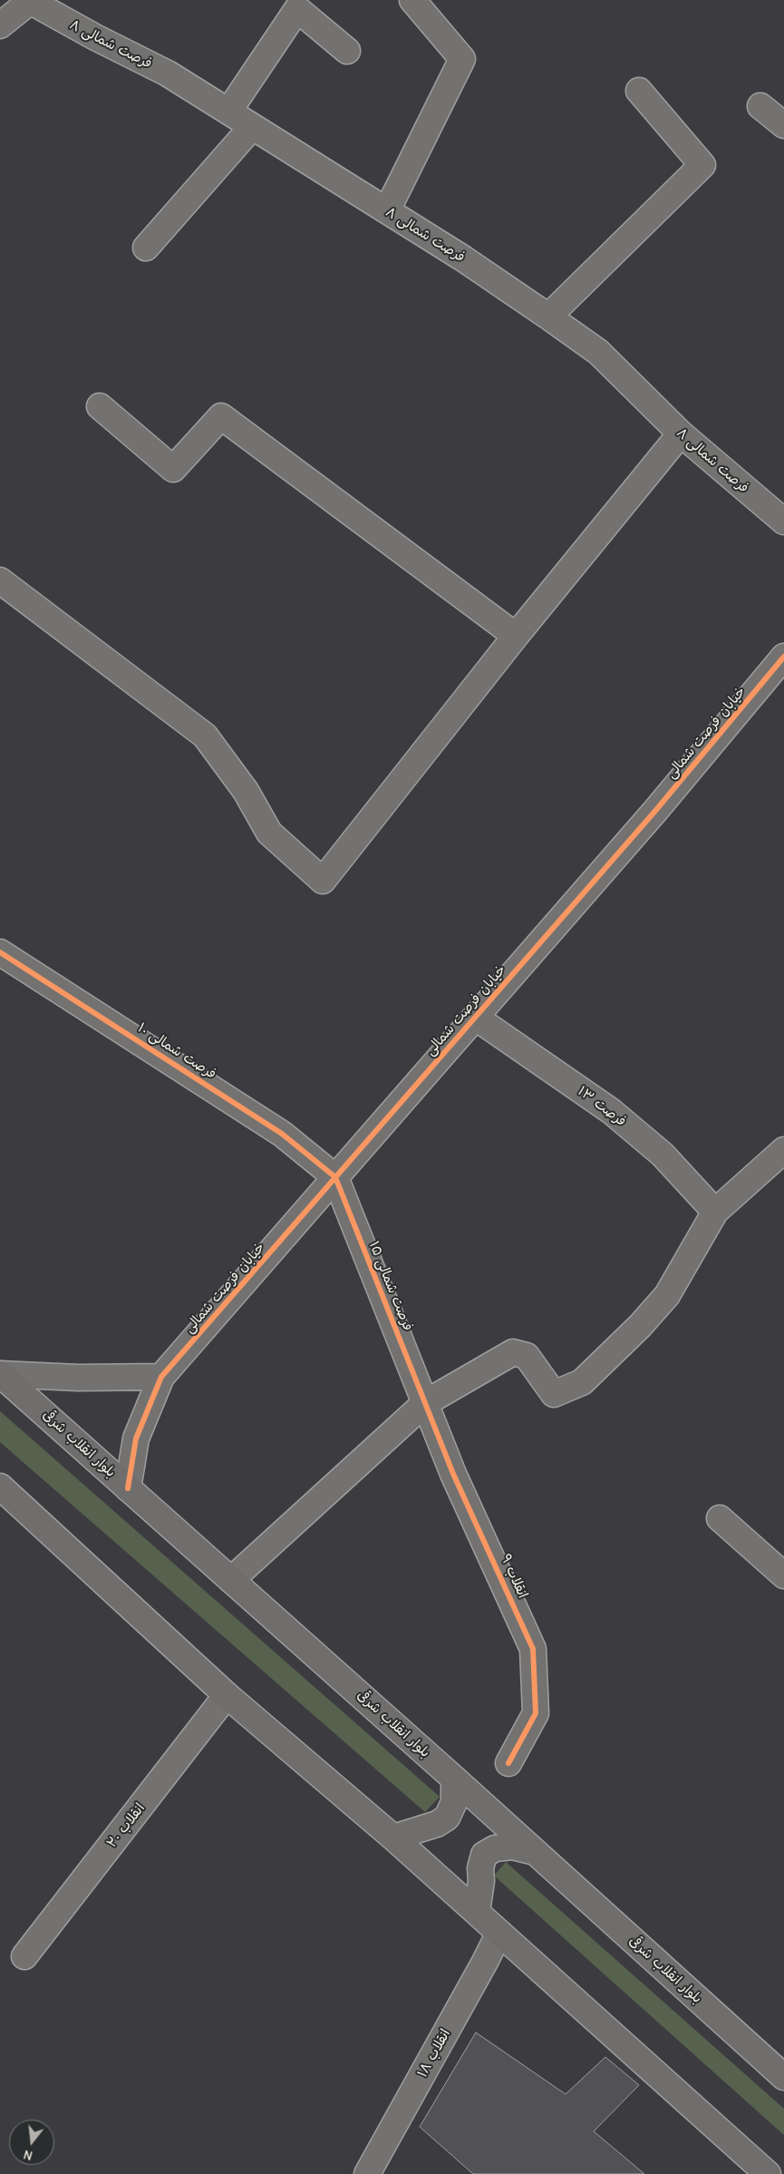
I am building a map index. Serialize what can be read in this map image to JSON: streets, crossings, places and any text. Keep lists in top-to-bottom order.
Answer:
{
  "streets": {
    "main road": ["بلوار انقلاب شرقی"],
    "street": [
      "فرصت شمالی ۸",
      "خیابان فرصت شمالی",
      "فرصت شمالی ۱۰",
      "فرصت ۱۳",
      "فرصت شمالی ۱۵",
      "انقلاب ۹",
      "انقلاب ۲۰",
      "انقلاب ۱۸"
    ]
  },
  "crossings": [
    ["خیابان فرصت شمالی", "فرصت شمالی ۱۰"],
    ["خیابان فرصت شمالی", "فرصت ۱۳"],
    ["خیابان فرصت شمالی", "فرصت شمالی ۱۵"],
    ["خیابان فرصت شمالی", "بلوار انقلاب شرقی"],
    ["فرصت شمالی ۱۰", "فرصت شمالی ۱۵"],
    ["فرصت شمالی ۱۵", "انقلاب ۹"]
  ],
  "north": "bottom"
}
